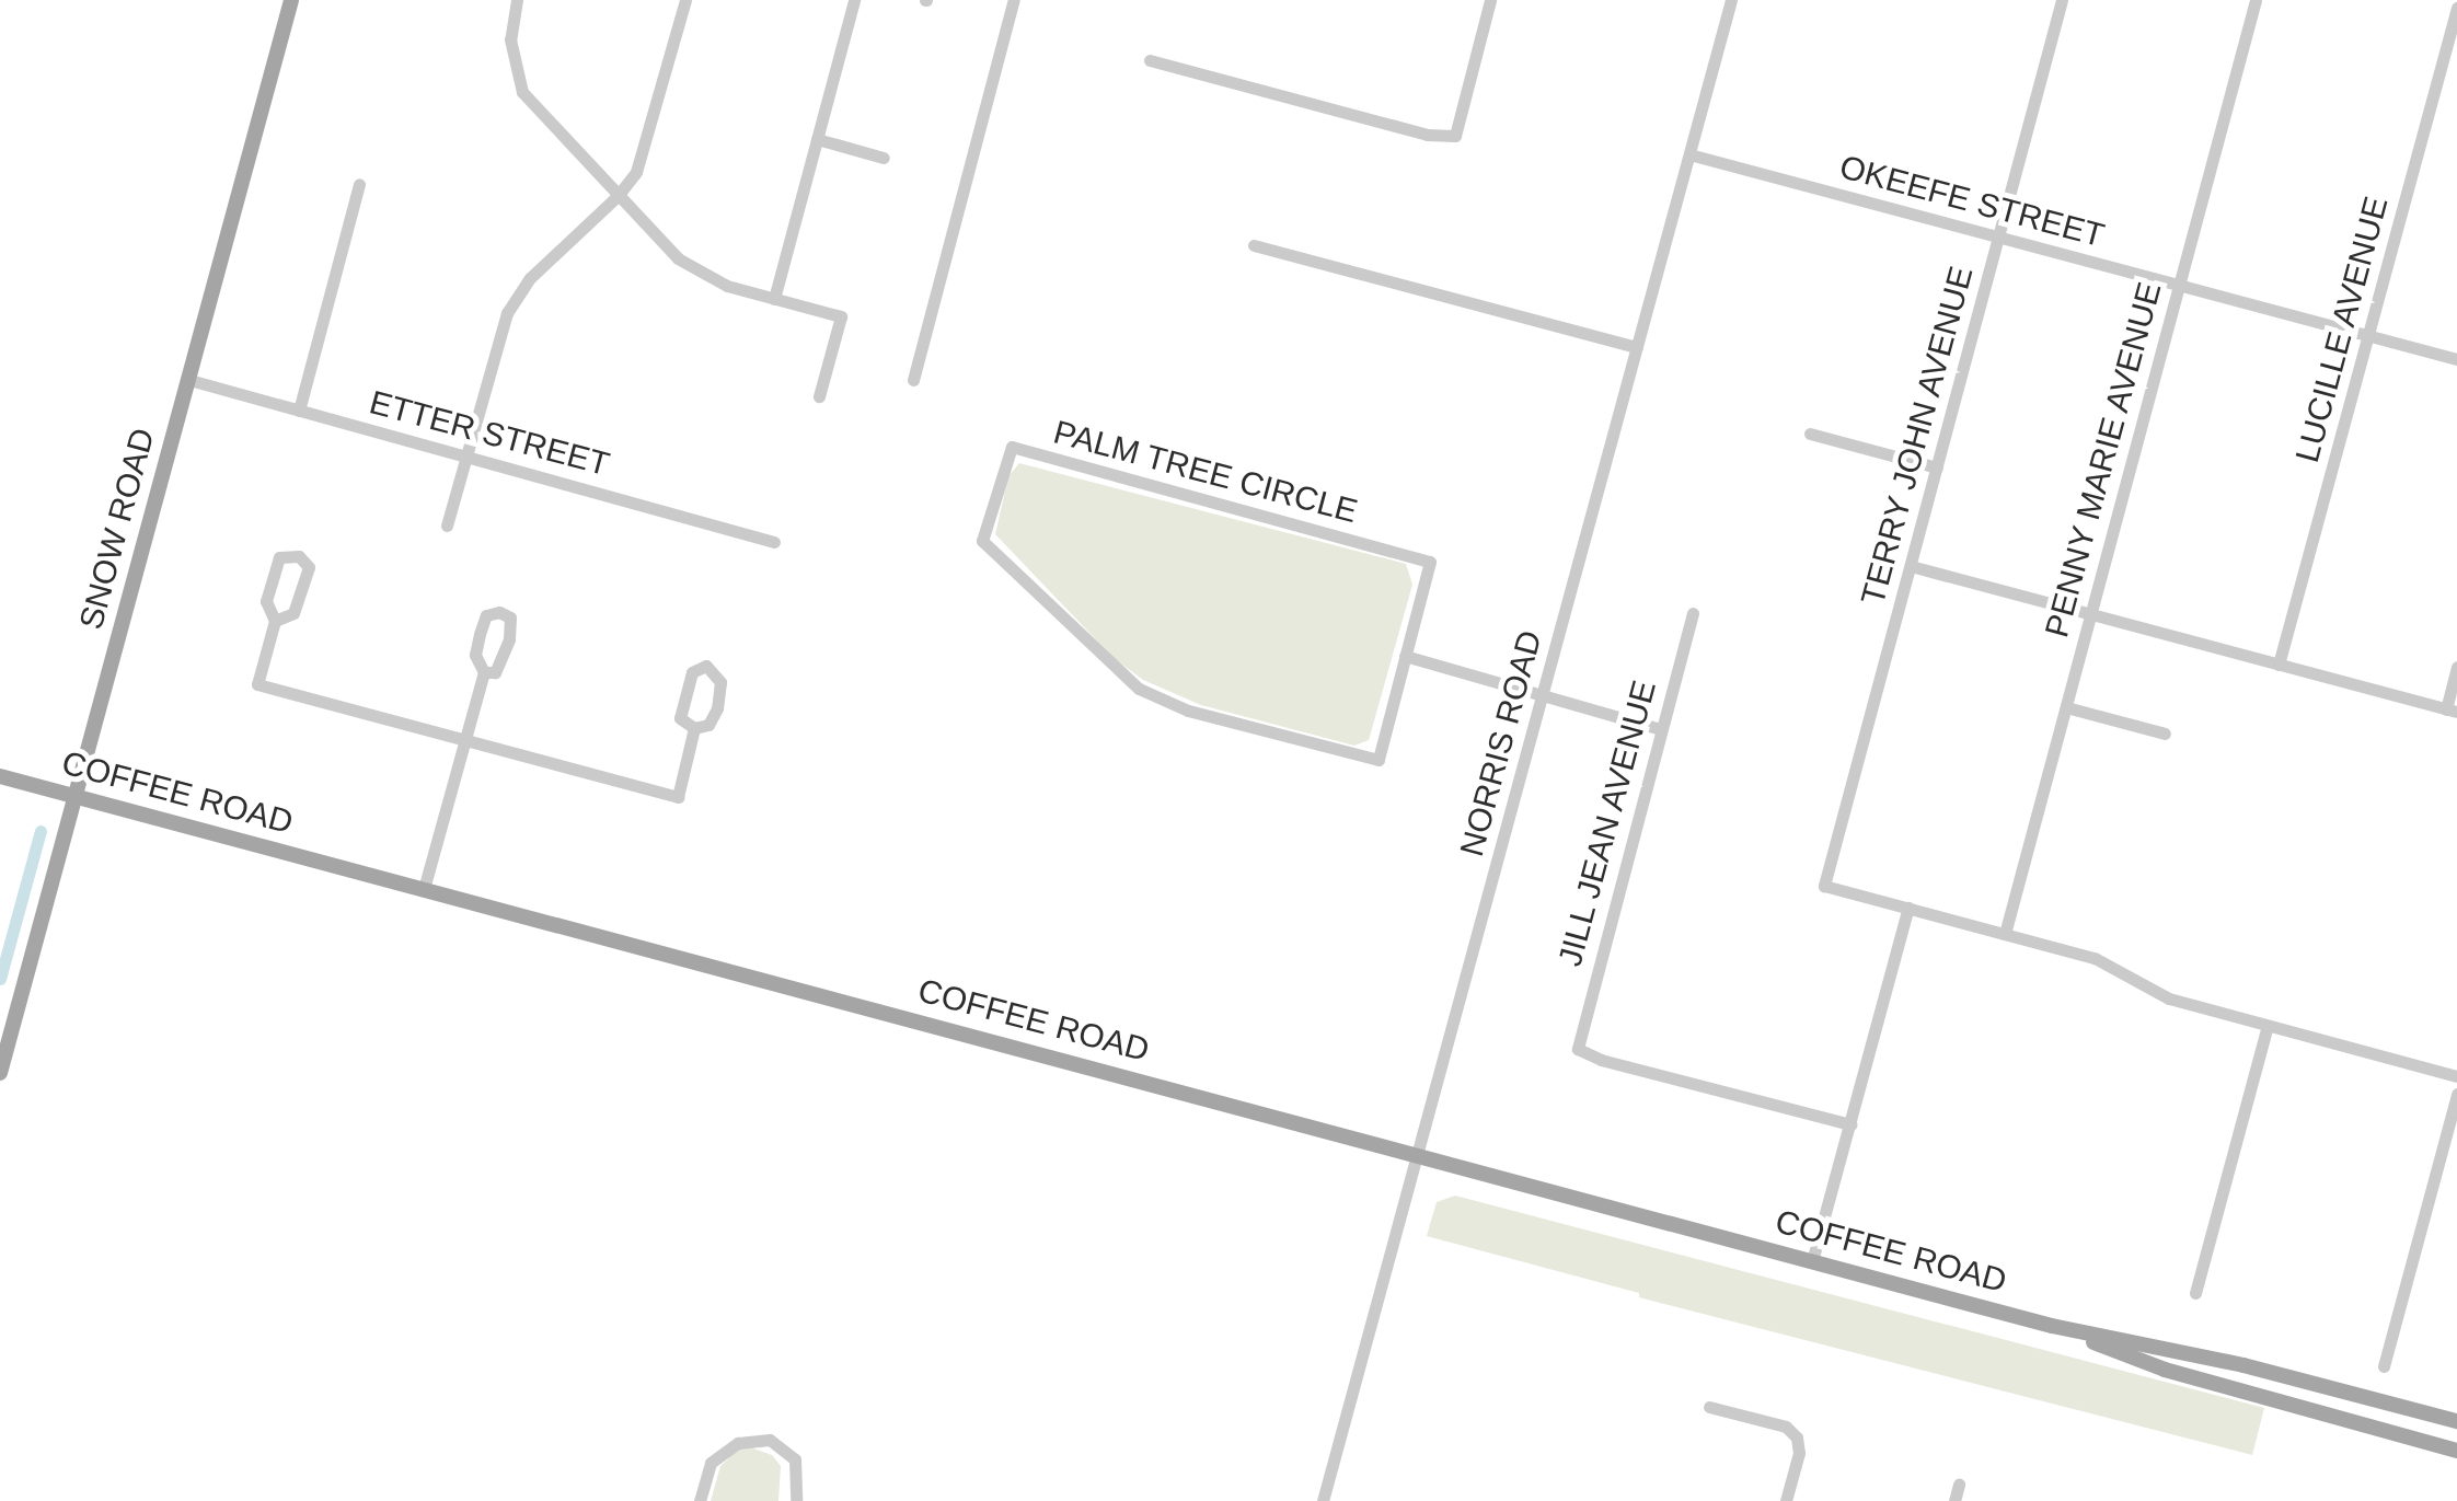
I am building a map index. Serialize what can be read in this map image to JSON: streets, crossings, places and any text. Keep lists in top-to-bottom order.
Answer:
{
  "streets": {
    "main road": ["SNOW ROAD", "COFFEE ROAD"],
    "street": [
      "OKEEFE STREET",
      "LUCILLE AVENUE",
      "ETTER STREET",
      "TERRY JOHN AVENUE",
      "PENNY MARIE AVENUE",
      "PALM TREE CIRCLE",
      "NORRIS ROAD",
      "JILL JEAN AVENUE"
    ]
  },
  "crossings": [
    ["OKEEFE STREET", "LUCILLE AVENUE"],
    ["OKEEFE STREET", "TERRY JOHN AVENUE"],
    ["OKEEFE STREET", "PENNY MARIE AVENUE"],
    ["OKEEFE STREET", "NORRIS ROAD"],
    ["ETTER STREET", "SNOW ROAD"],
    ["SNOW ROAD", "COFFEE ROAD"],
    ["NORRIS ROAD", "COFFEE ROAD"]
  ]
}
